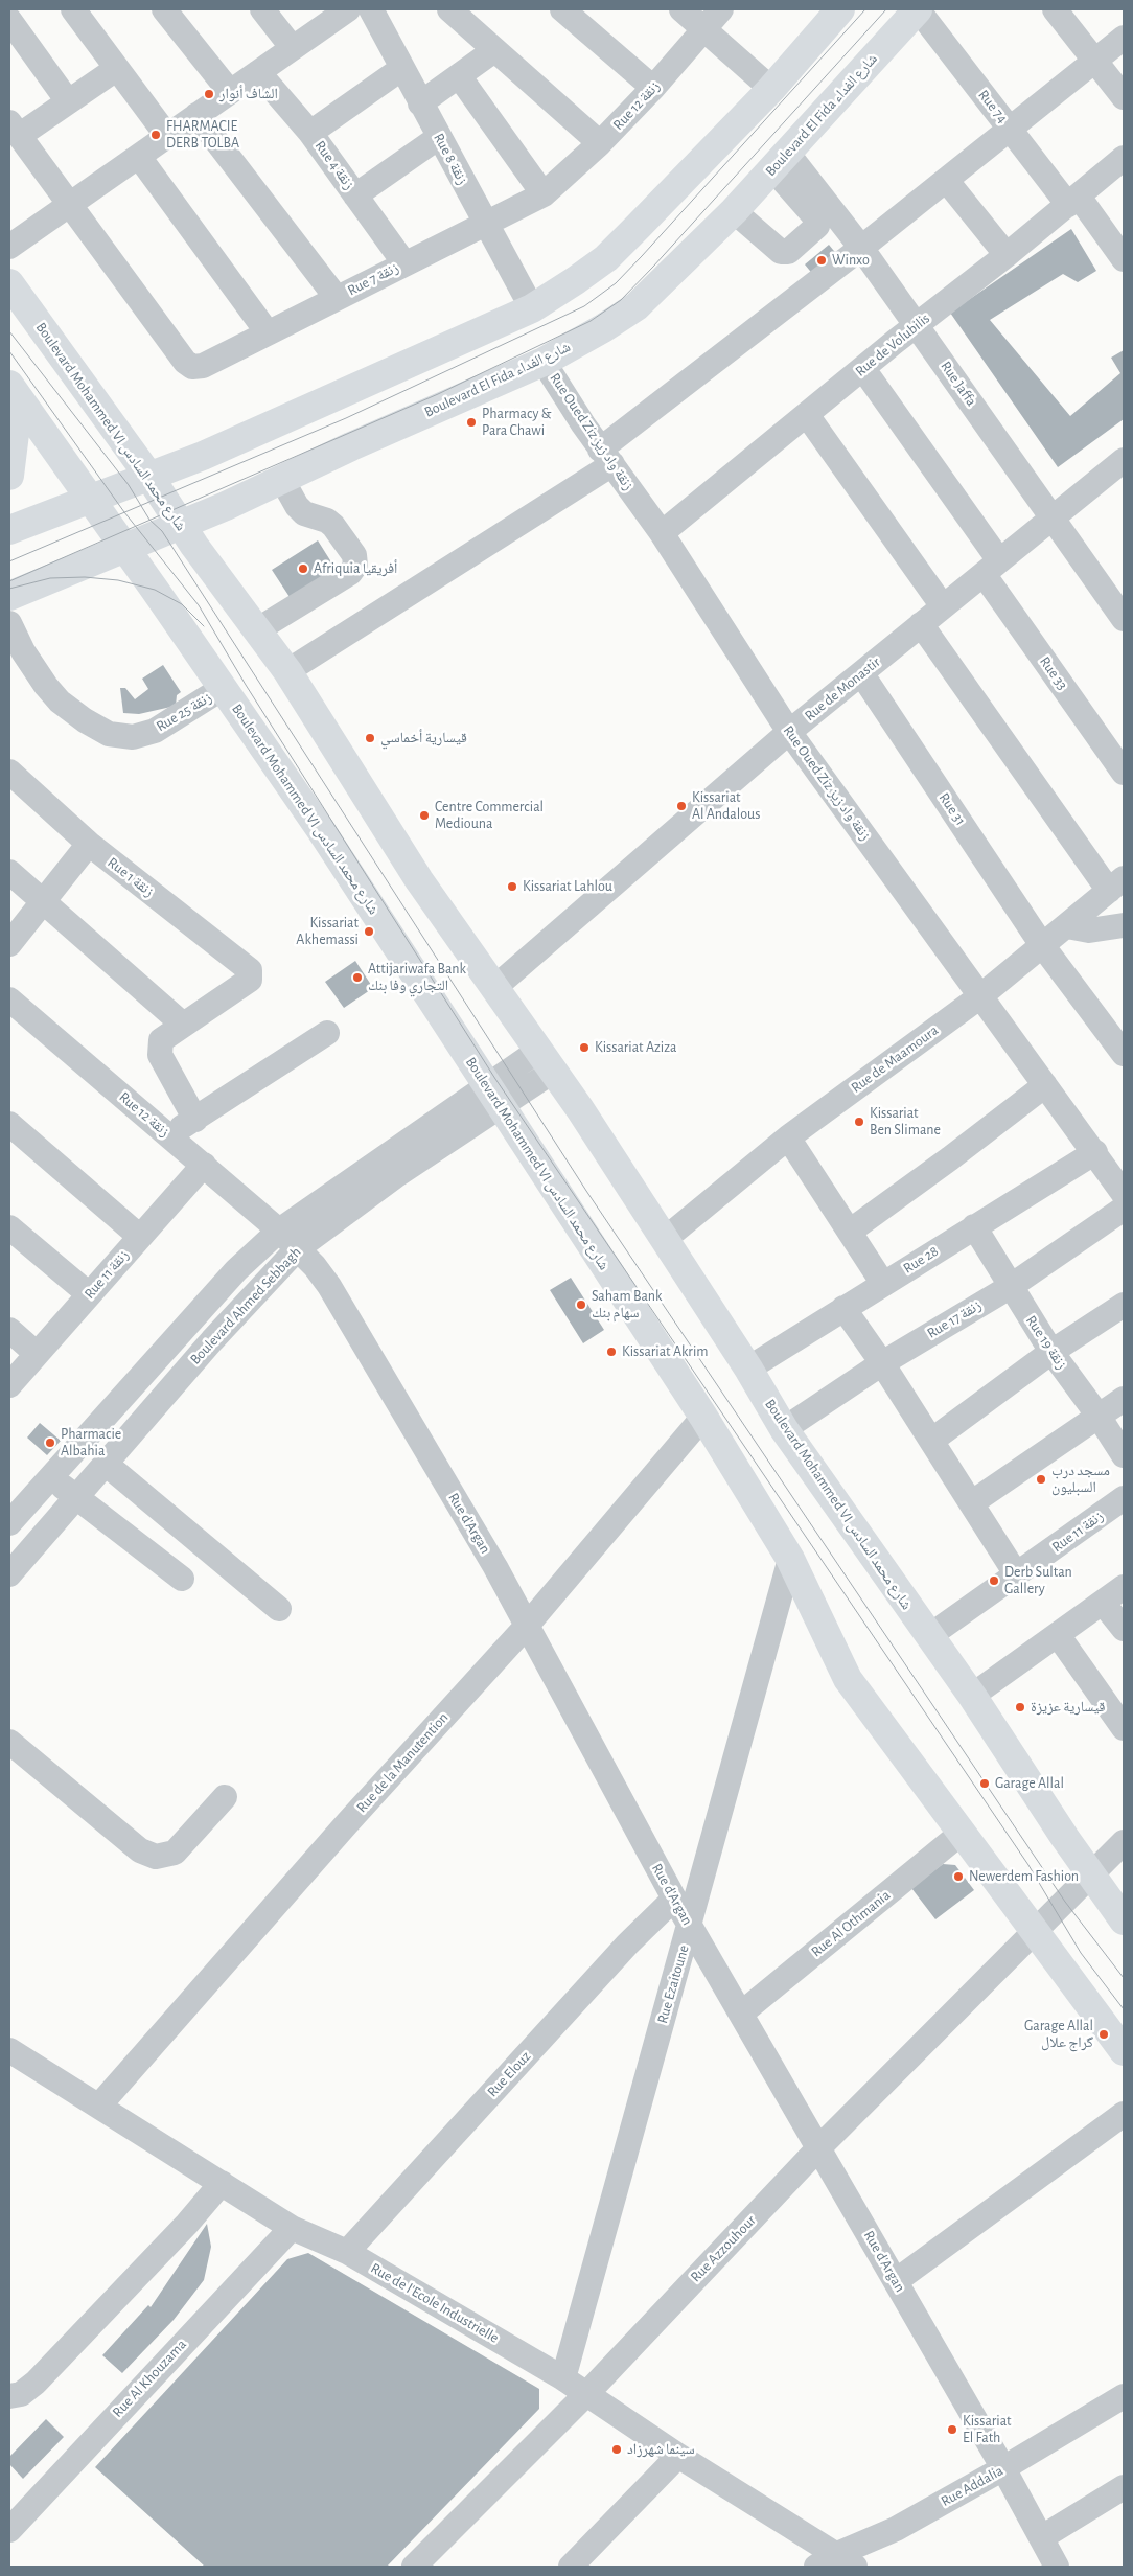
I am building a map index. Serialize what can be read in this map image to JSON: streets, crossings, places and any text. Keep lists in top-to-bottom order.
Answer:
{
  "streets": {
    "main road": ["Boulevard El Fida شارع الفداء", "Boulevard Mohammed VI شارع محمد السادس"],
    "street": [
      "Rue 12 زنقة",
      "Rue 74",
      "Rue 8 زنقة",
      "Rue 4 زنقة",
      "Rue 7 زنقة",
      "Rue de Volubilis",
      "Rue Jaffa",
      "Rue Oued Ziz زنقة واد زيز",
      "Rue 33",
      "Rue de Monastir",
      "Rue 25 زنقة",
      "Rue 31",
      "Rue 1 زنقة",
      "Rue de Maamoura",
      "Rue 28",
      "Rue 11 زنقة",
      "Boulevard Ahmed Sebbagh",
      "Rue 17 زنقة",
      "Rue 19 زنقة",
      "Rue d'Argan",
      "Rue de la Manutention",
      "Rue Al Othmania",
      "Rue Ezaitoune",
      "Rue Elouz",
      "Rue Azzouhour",
      "Rue de l'Ecole Industrielle",
      "Rue Al Khouzama",
      "Rue Addalia"
    ]
  },
  "crossings": [
    ["Rue 12 زنقة", "Rue 7 زنقة"],
    ["Rue 12 زنقة", "Rue 11 زنقة"],
    ["Rue 12 زنقة", "Boulevard Ahmed Sebbagh"],
    ["Rue 12 زنقة", "Rue d'Argan"],
    ["Rue 74", "Boulevard El Fida شارع الفداء"],
    ["Rue 74", "Rue de Volubilis"],
    ["Boulevard El Fida شارع الفداء", "Rue Jaffa"],
    ["Boulevard El Fida شارع الفداء", "Boulevard Mohammed VI شارع محمد السادس"],
    ["Boulevard El Fida شارع الفداء", "Rue Oued Ziz زنقة واد زيز"],
    ["Rue 8 زنقة", "Rue 7 زنقة"],
    ["Rue 4 زنقة", "Rue 7 زنقة"],
    ["Rue de Volubilis", "Rue Jaffa"],
    ["Rue de Volubilis", "Rue Oued Ziz زنقة واد زيز"],
    ["Rue de Volubilis", "Rue 33"],
    ["Rue Jaffa", "Rue de Monastir"],
    ["Boulevard Mohammed VI شارع محمد السادس", "Rue de Monastir"],
    ["Boulevard Mohammed VI شارع محمد السادس", "Rue 25 زنقة"],
    ["Boulevard Mohammed VI شارع محمد السادس", "Rue de Maamoura"],
    ["Boulevard Mohammed VI شارع محمد السادس", "Rue 28"],
    ["Boulevard Mohammed VI شارع محمد السادس", "Rue 11 زنقة"],
    ["Boulevard Mohammed VI شارع محمد السادس", "Boulevard Ahmed Sebbagh"],
    ["Boulevard Mohammed VI شارع محمد السادس", "Rue 17 زنقة"],
    ["Boulevard Mohammed VI شارع محمد السادس", "Rue de la Manutention"],
    ["Boulevard Mohammed VI شارع محمد السادس", "Rue Al Othmania"],
    ["Boulevard Mohammed VI شارع محمد السادس", "Rue Ezaitoune"],
    ["Boulevard Mohammed VI شارع محمد السادس", "Rue Azzouhour"],
    ["Rue Oued Ziz زنقة واد زيز", "Rue de Monastir"],
    ["Rue Oued Ziz زنقة واد زيز", "Rue de Maamoura"],
    ["Rue Oued Ziz زنقة واد زيز", "Rue 28"],
    ["Rue 33", "Rue de Monastir"],
    ["Rue de Monastir", "Rue 31"],
    ["Rue 31", "Rue de Maamoura"],
    ["Rue 28", "Rue 19 زنقة"],
    ["Boulevard Ahmed Sebbagh", "Rue d'Argan"],
    ["Rue 17 زنقة", "Rue 19 زنقة"],
    ["Rue d'Argan", "Rue de la Manutention"],
    ["Rue d'Argan", "Rue Al Othmania"],
    ["Rue d'Argan", "Rue Ezaitoune"],
    ["Rue d'Argan", "Rue Elouz"],
    ["Rue d'Argan", "Rue Azzouhour"],
    ["Rue d'Argan", "Rue Addalia"],
    ["Rue de la Manutention", "Rue de l'Ecole Industrielle"],
    ["Rue Ezaitoune", "Rue de l'Ecole Industrielle"],
    ["Rue Elouz", "Rue de l'Ecole Industrielle"],
    ["Rue Azzouhour", "Rue de l'Ecole Industrielle"],
    ["Rue de l'Ecole Industrielle", "Rue Al Khouzama"],
    ["Rue de l'Ecole Industrielle", "Rue Addalia"]
  ],
  "places": [
    "الشاف أنوار",
    "FHARMACIE DERB TOLBA",
    "Winxo",
    "Pharmacy & Para Chawi",
    "Afriquia أفريقيا",
    "قيسارية أخماسي",
    "Kissariat Al Andalous",
    "Centre Commercial Mediouna",
    "Kissariat Lahlou",
    "Kissariat Akhemassi",
    "Attijariwafa Bank التجاري وفا بنك",
    "Kissariat Aziza",
    "Kissariat Ben Slimane",
    "Saham Bank سهام بنك",
    "Kissariat Akrim",
    "Pharmacie Albahia",
    "مسجد درب السبليون",
    "Derb Sultan Gallery",
    "قيسارية عزيزة",
    "Garage Allal",
    "Newerdem Fashion",
    "Garage Allal گراج علال",
    "Kissariat El Fath",
    "سينما شهرزاد"
  ]
}
